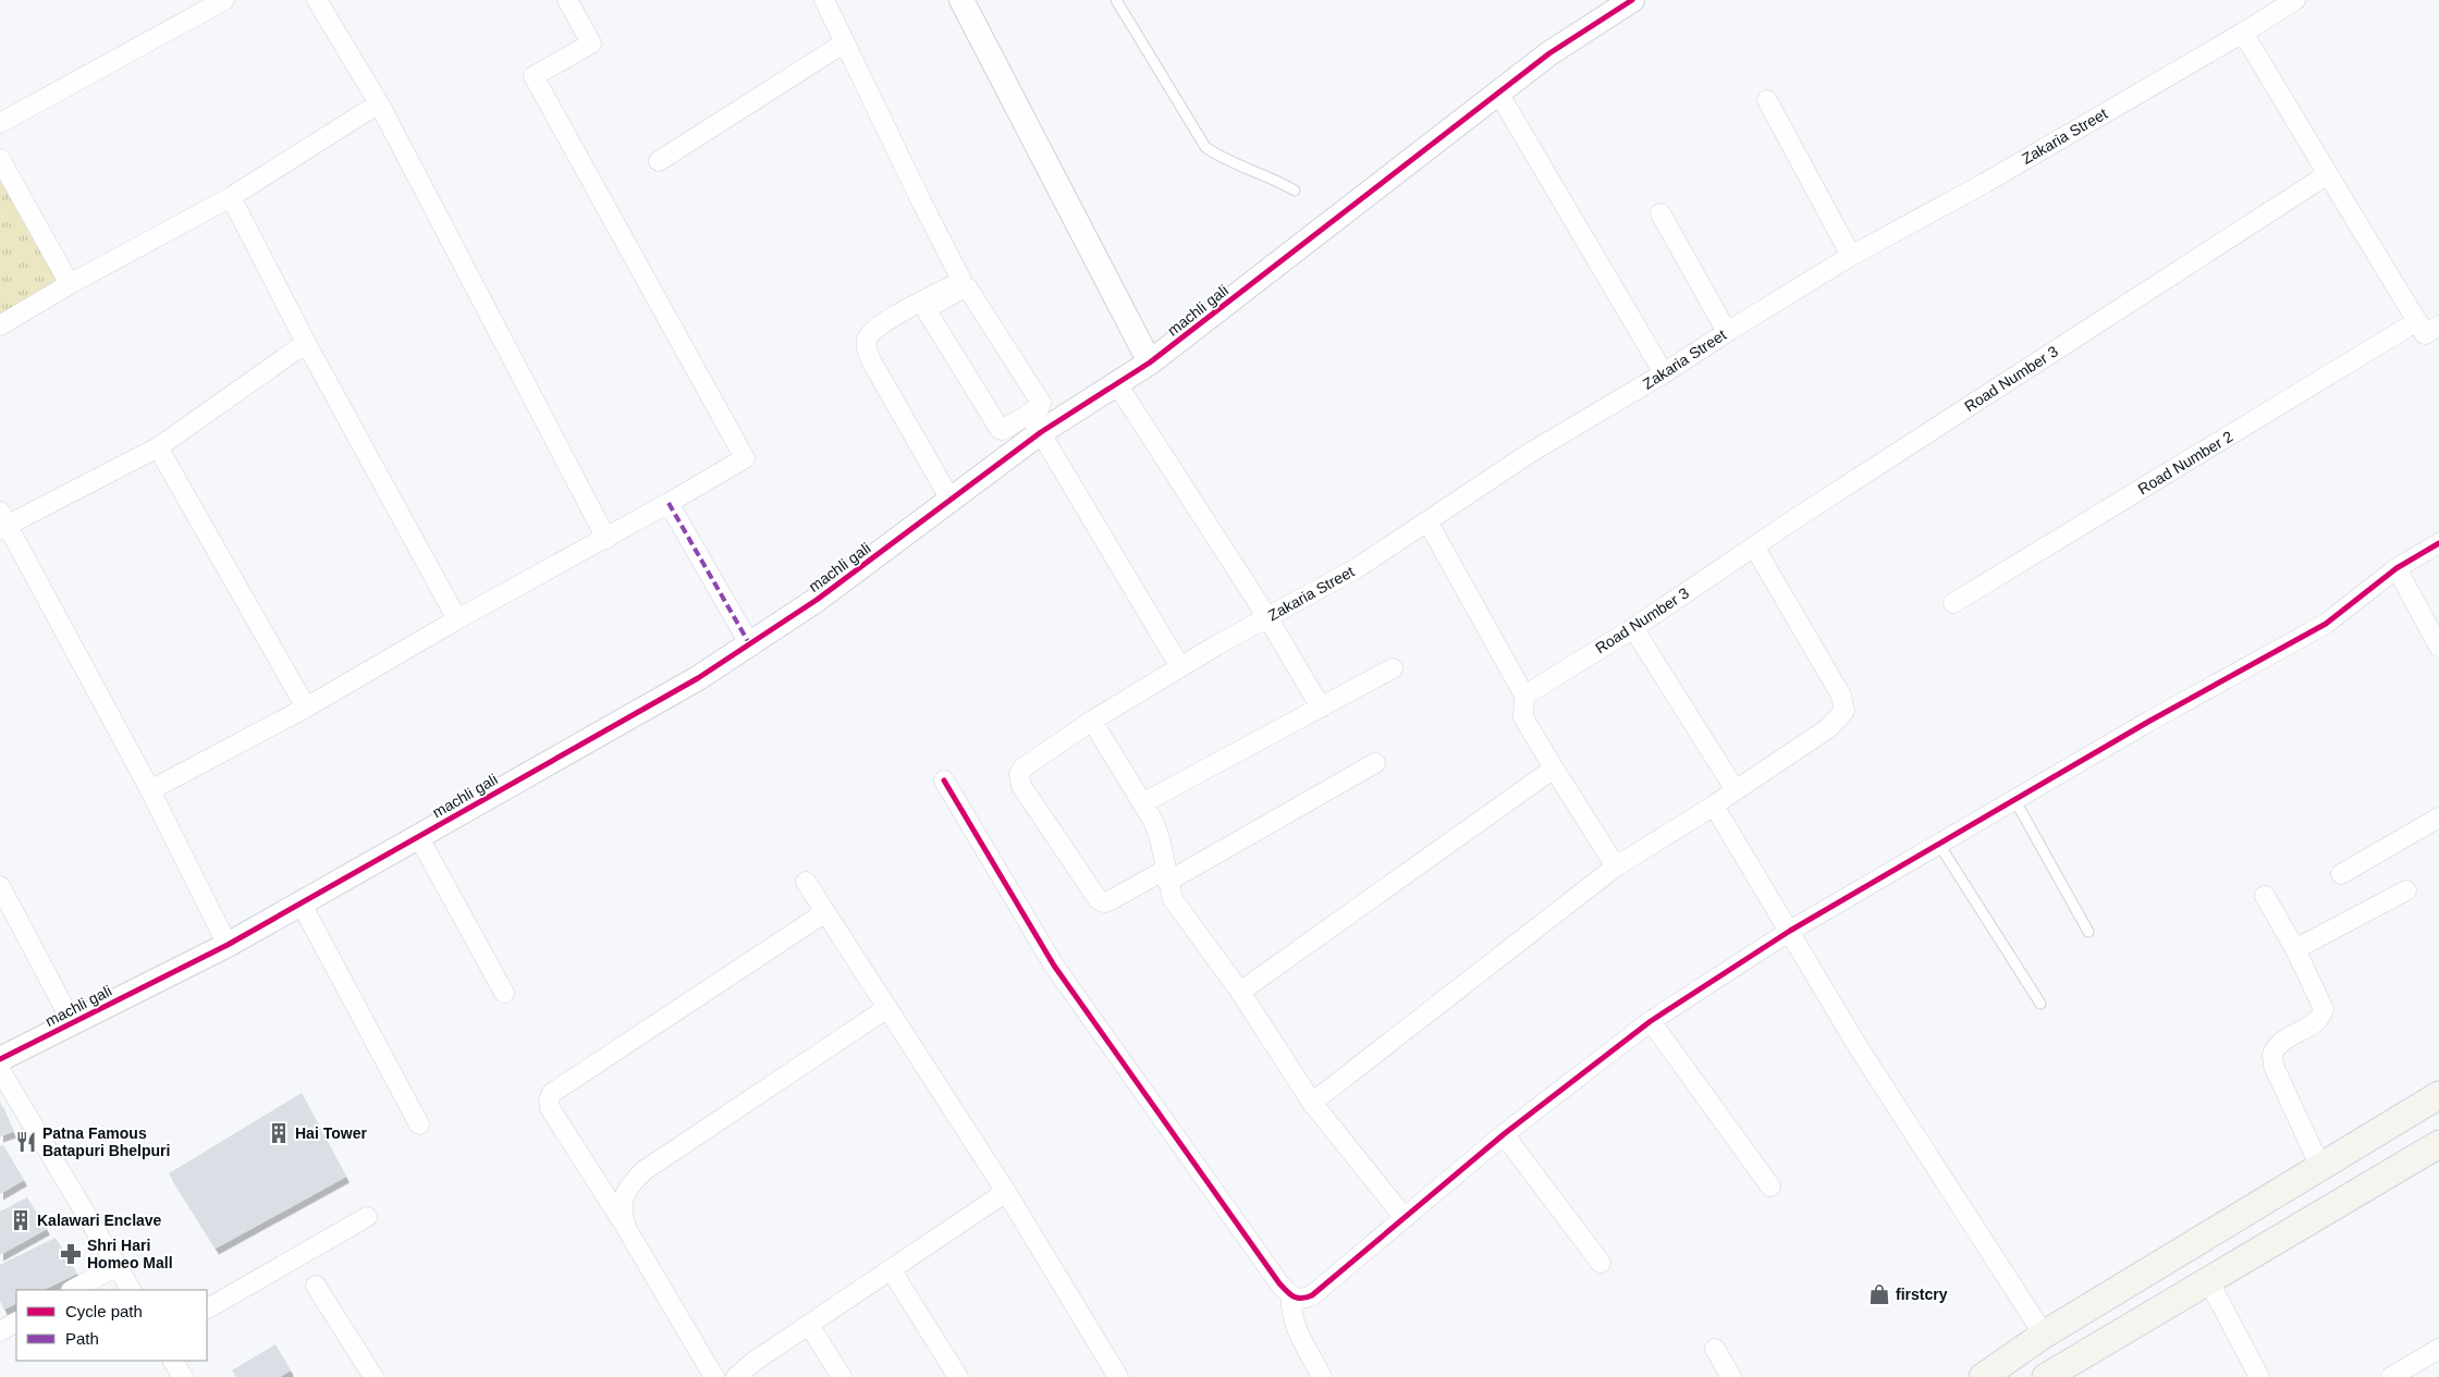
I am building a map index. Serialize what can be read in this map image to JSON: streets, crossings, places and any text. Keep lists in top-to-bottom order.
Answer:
{
  "streets": {
    "street": [
      "Zakaria Street",
      "machli gali",
      "Road Number 3",
      "Road Number 2"
    ]
  },
  "places": {
    "building": ["Hai Tower", "Kalawari Enclave"],
    "restaurant": ["Patna Famous Batapuri Bhelpuri"],
    "pharmacy": ["Shri Hari Homeo Mall"],
    "shop": ["firstcry"]
  },
  "legend": ["Cycle path", "Path"]
}
